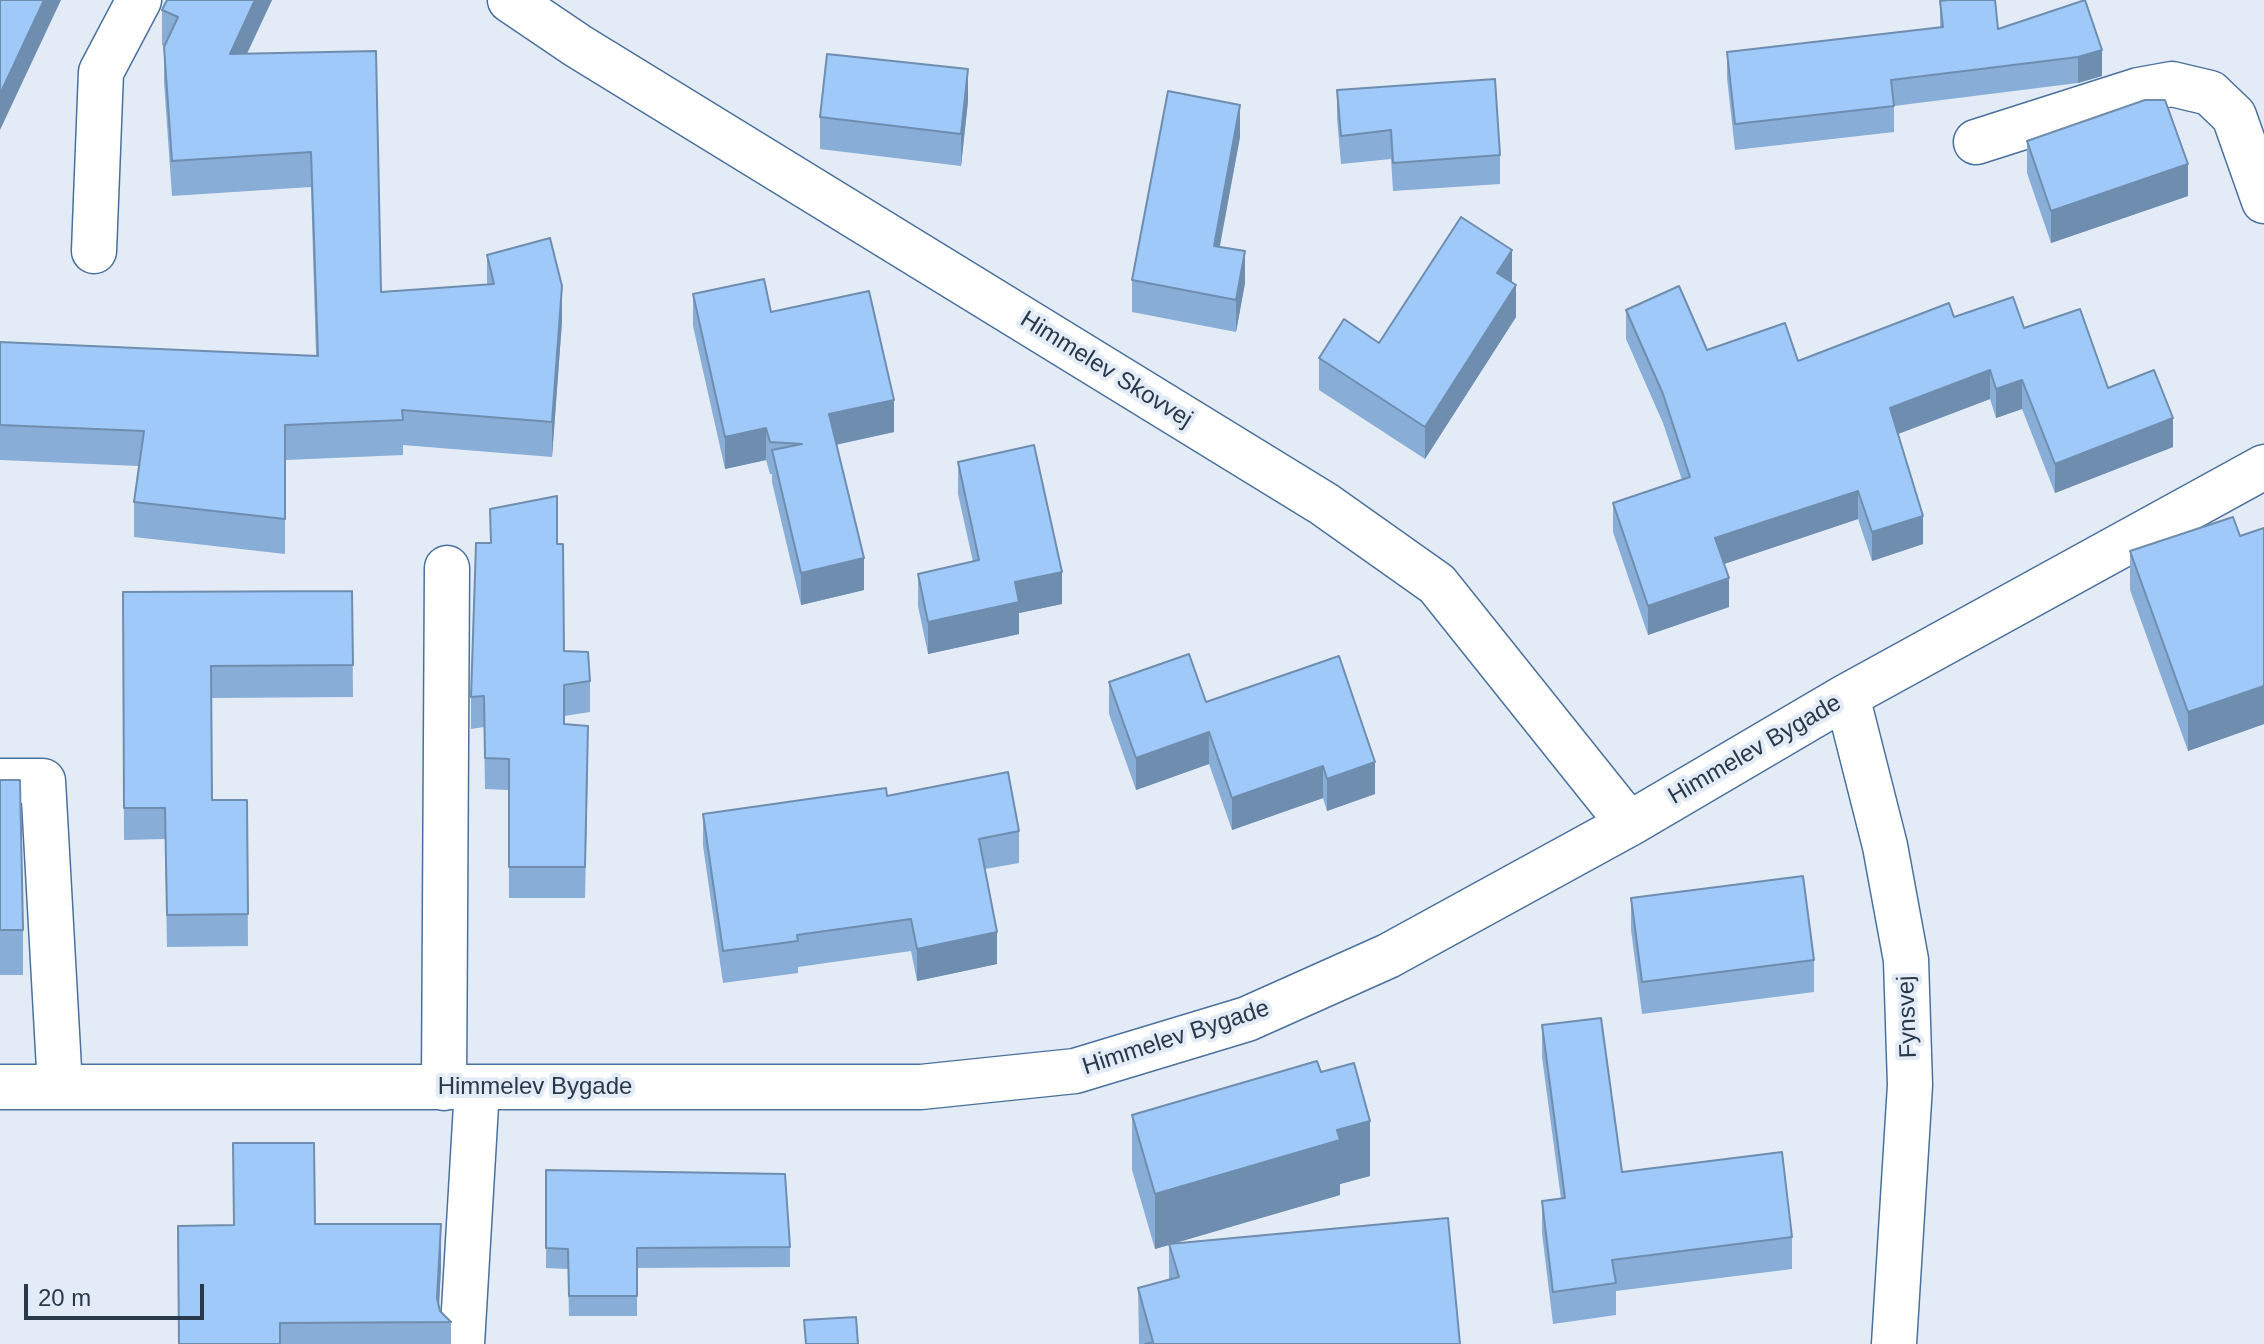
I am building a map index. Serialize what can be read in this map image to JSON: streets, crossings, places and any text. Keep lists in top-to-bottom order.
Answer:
{
  "streets": {
    "street": ["Himmelev Skovvej", "Himmelev Bygade", "Fynsvej"]
  },
  "crossings": [
    ["Himmelev Skovvej", "Himmelev Bygade"],
    ["Himmelev Bygade", "Fynsvej"]
  ],
  "scale_bar": "20 m"
}
